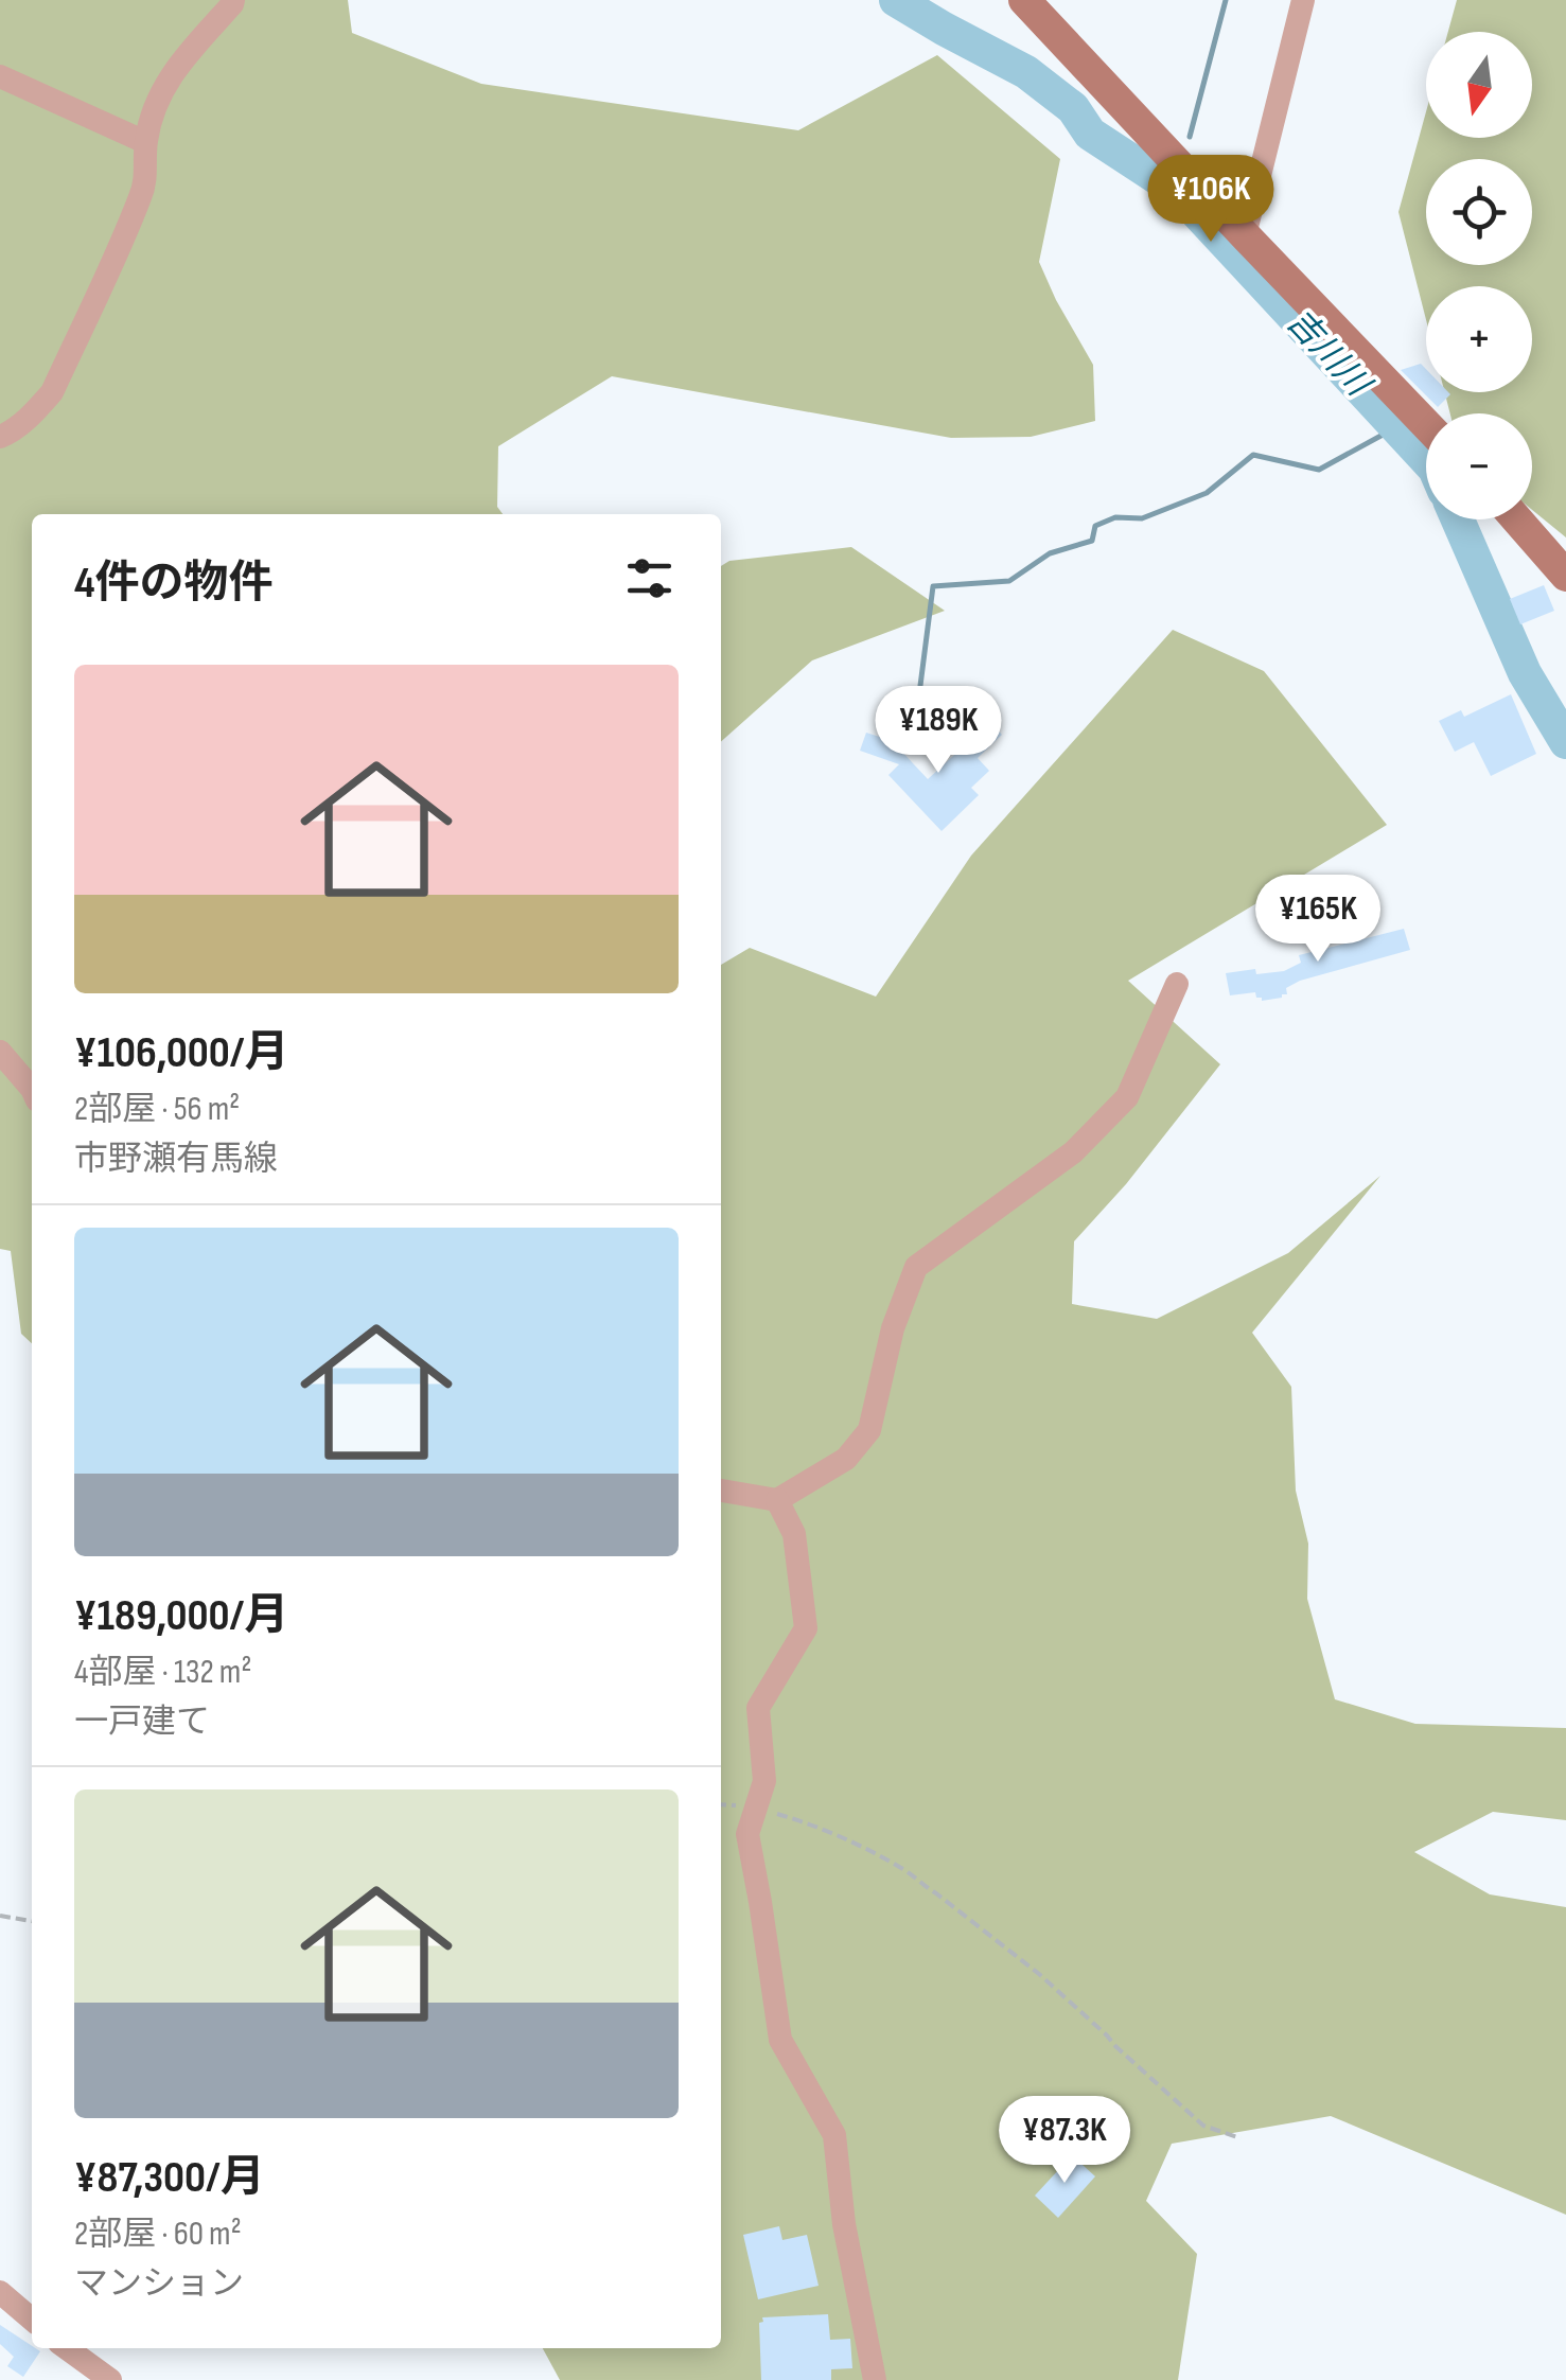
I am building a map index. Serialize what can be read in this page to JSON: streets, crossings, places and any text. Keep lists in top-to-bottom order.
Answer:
{
  "water": ["吉川川"],
  "north": "bottom",
  "page": {
    "map_buttons": ["+", "−"],
    "price": [
      "¥106K",
      "¥189K",
      "¥165K",
      "¥87.3K"
    ],
    "heading": "4件の物件",
    "list": [
      {
        "name": "¥106,000/月",
        "note": "2部屋 · 56 m² · 市野瀬有馬線"
      },
      {
        "name": "¥189,000/月",
        "note": "4部屋 · 132 m² · 一戸建て"
      },
      {
        "name": "¥87,300/月",
        "note": "2部屋 · 60 m² · マンション"
      }
    ]
  }
}
